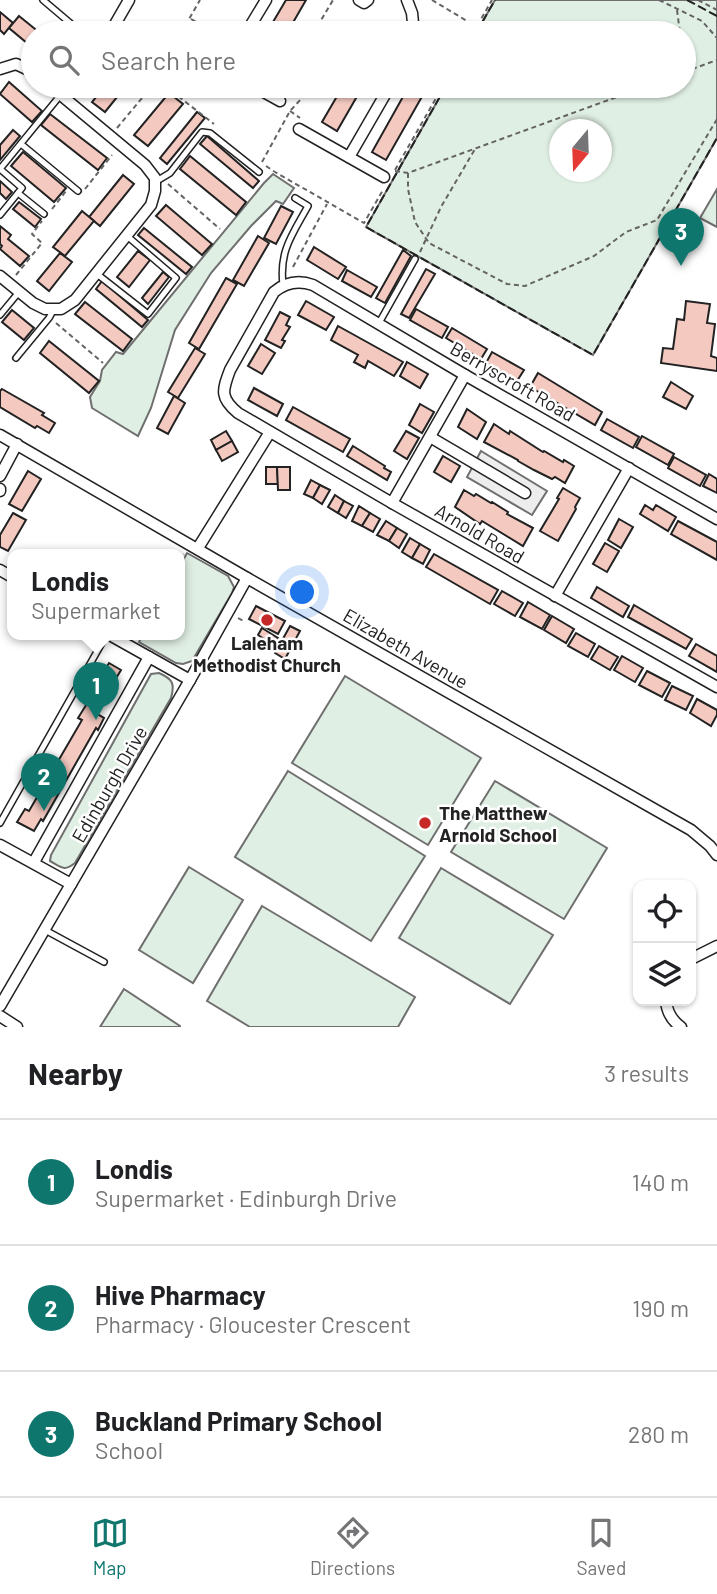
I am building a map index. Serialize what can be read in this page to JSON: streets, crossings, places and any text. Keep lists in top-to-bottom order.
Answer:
{
  "streets": {
    "street": [
      "Berryscroft Road",
      "Arnold Road",
      "Elizabeth Avenue",
      "Edinburgh Drive"
    ]
  },
  "crossings": [
    ["Berryscroft Road", "Arnold Road"],
    ["Elizabeth Avenue", "Edinburgh Drive"]
  ],
  "places": ["Laleham Methodist Church", "The Matthew Arnold School"],
  "north": "bottom",
  "page": {
    "search": "Search here",
    "pins": ["3", "1", "2"],
    "popup": ["Londis", "Supermarket"],
    "heading": ["Nearby", "3 results"],
    "list": [
      {
        "mark": "1",
        "name": "Londis",
        "note": "Supermarket · Edinburgh Drive",
        "value": "140 m"
      },
      {
        "mark": "2",
        "name": "Hive Pharmacy",
        "note": "Pharmacy · Gloucester Crescent",
        "value": "190 m"
      },
      {
        "mark": "3",
        "name": "Buckland Primary School",
        "note": "School",
        "value": "280 m"
      }
    ],
    "nav": ["Map", "Directions", "Saved"]
  }
}
